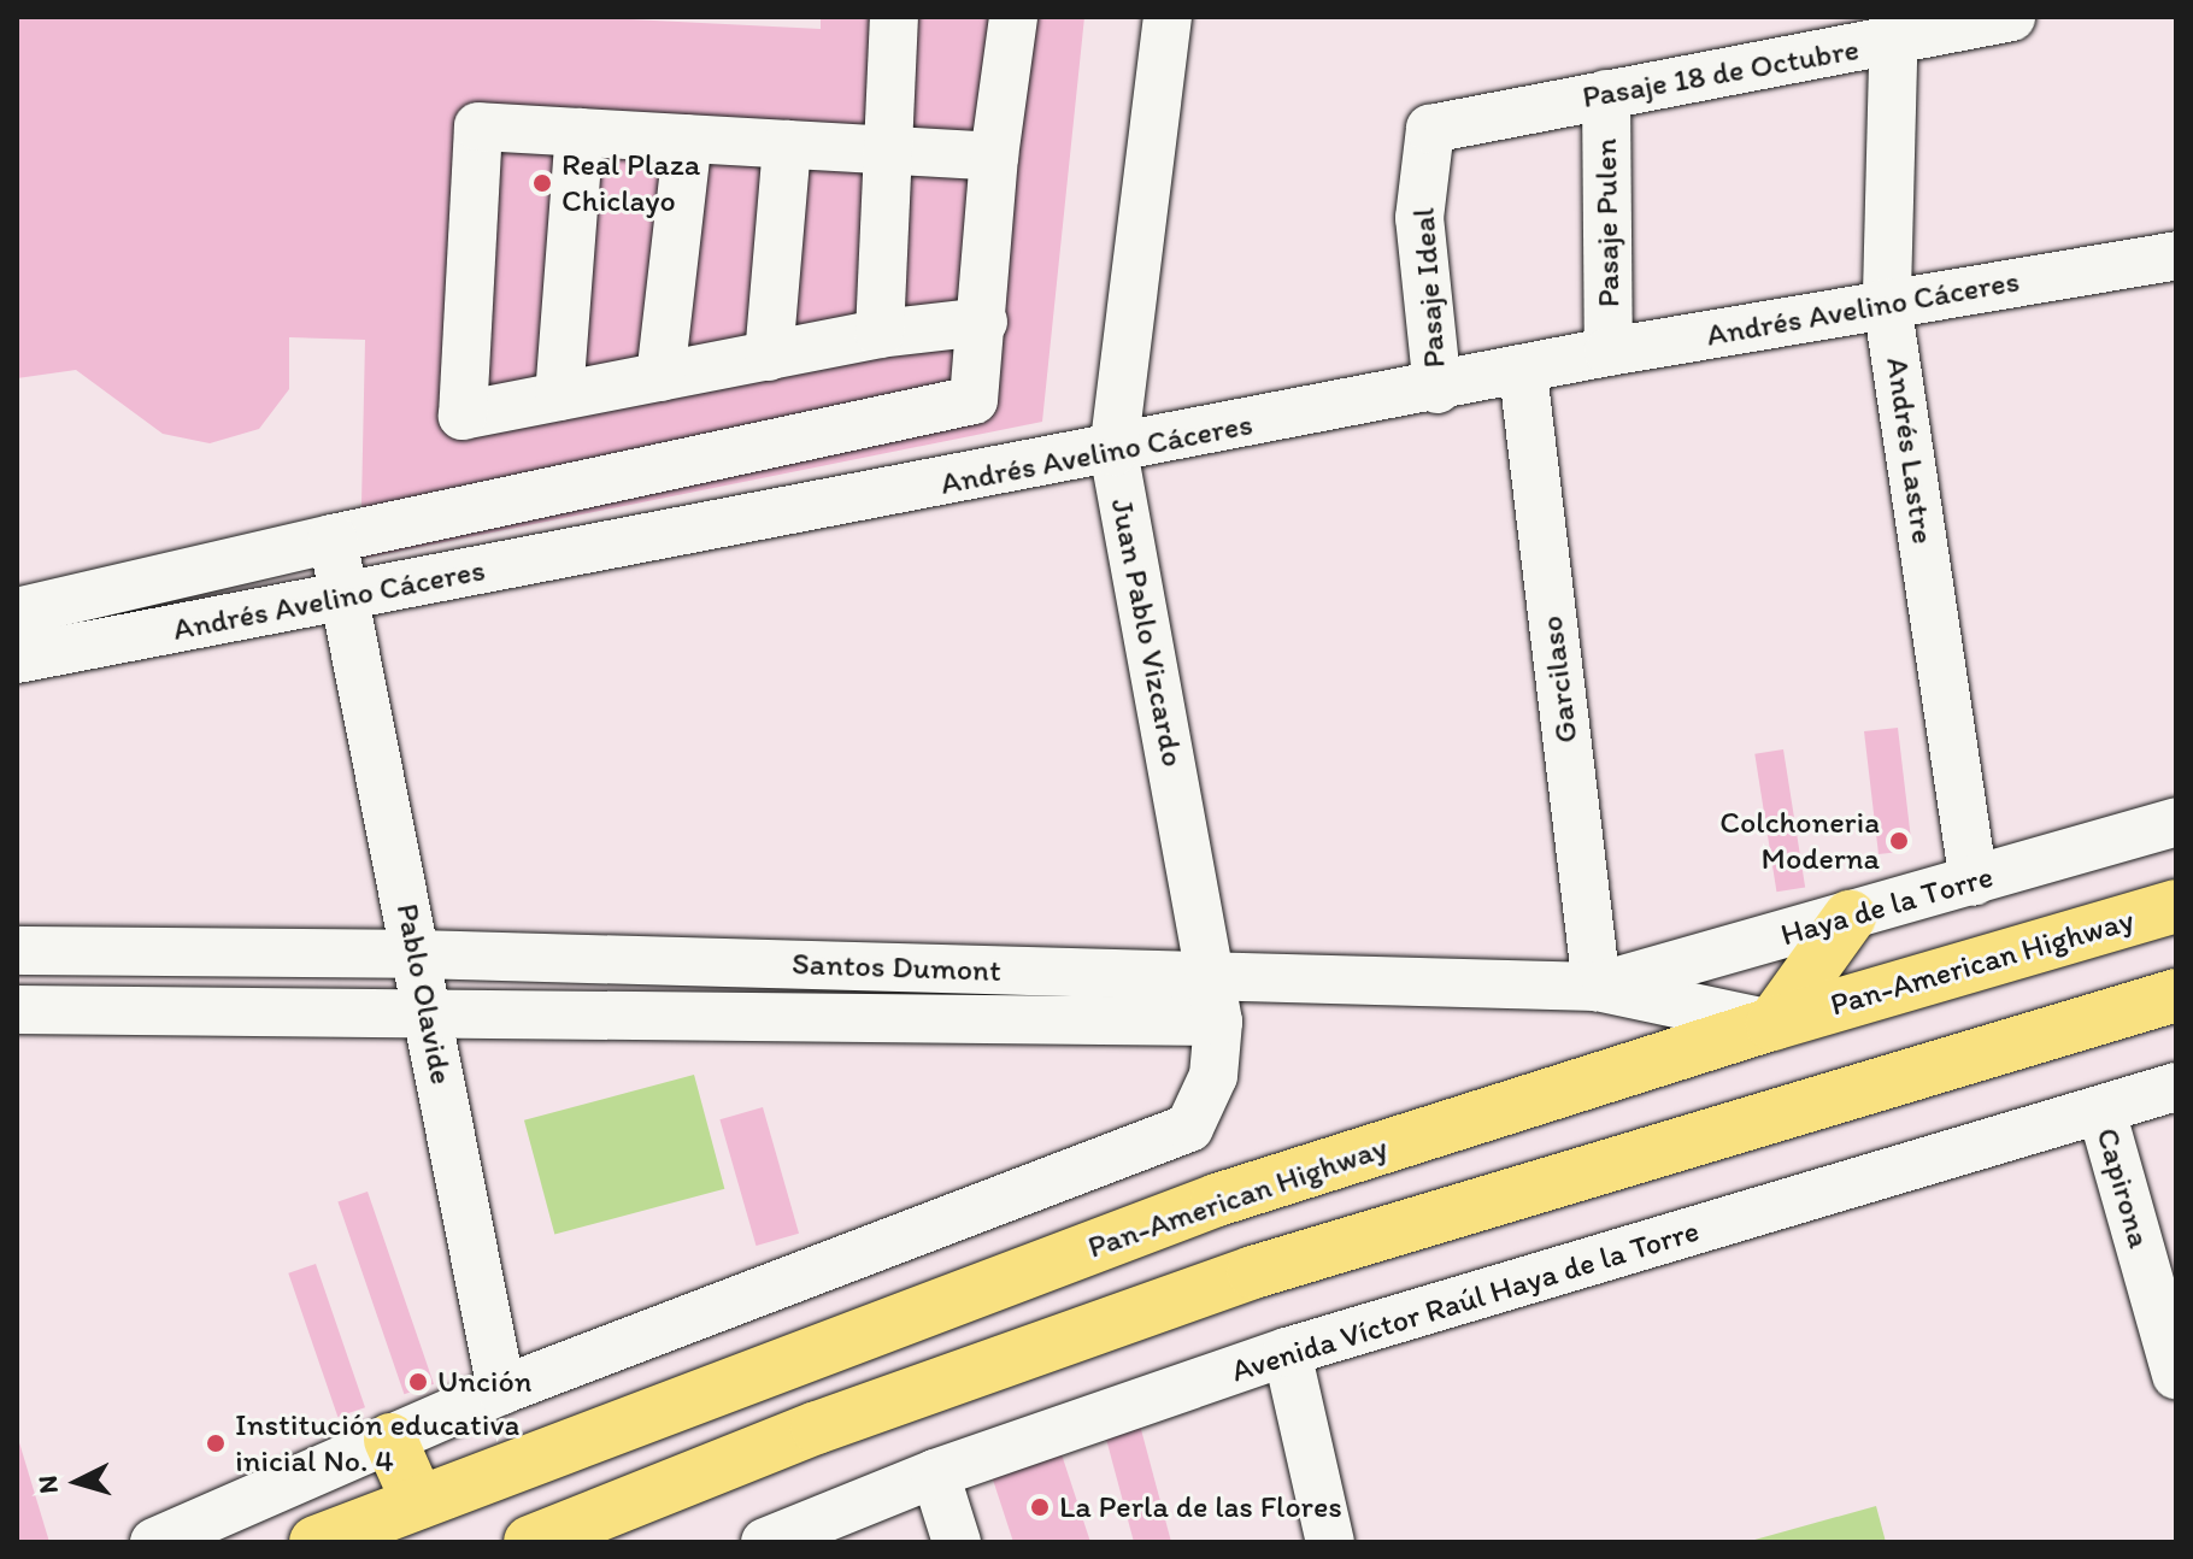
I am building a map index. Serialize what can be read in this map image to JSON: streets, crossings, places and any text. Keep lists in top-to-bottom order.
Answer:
{
  "streets": {
    "main road": ["Pan-American Highway"],
    "street": [
      "Pasaje 18 de Octubre",
      "Pasaje Pulen",
      "Pasaje Ideal",
      "Andrés Avelino Cáceres",
      "Andrés Lastre",
      "Juan Pablo Vizcardo",
      "Garcilaso",
      "Haya de la Torre",
      "Santos Dumont",
      "Pablo Olavide",
      "Capirona",
      "Avenida Víctor Raúl Haya de la Torre"
    ]
  },
  "crossings": [
    ["Pasaje 18 de Octubre", "Pasaje Pulen"],
    ["Pasaje 18 de Octubre", "Pasaje Ideal"],
    ["Pasaje 18 de Octubre", "Andrés Lastre"],
    ["Pasaje Pulen", "Andrés Avelino Cáceres"],
    ["Pasaje Ideal", "Andrés Avelino Cáceres"],
    ["Andrés Avelino Cáceres", "Andrés Lastre"],
    ["Andrés Avelino Cáceres", "Juan Pablo Vizcardo"],
    ["Andrés Avelino Cáceres", "Garcilaso"],
    ["Andrés Avelino Cáceres", "Pablo Olavide"],
    ["Andrés Lastre", "Haya de la Torre"],
    ["Juan Pablo Vizcardo", "Santos Dumont"],
    ["Juan Pablo Vizcardo", "Pablo Olavide"],
    ["Garcilaso", "Haya de la Torre"],
    ["Garcilaso", "Santos Dumont"],
    ["Haya de la Torre", "Santos Dumont"],
    ["Pan-American Highway", "Santos Dumont"],
    ["Santos Dumont", "Pablo Olavide"],
    ["Capirona", "Avenida Víctor Raúl Haya de la Torre"]
  ],
  "places": [
    "Real Plaza Chiclayo",
    "Colchoneria Moderna",
    "Unción",
    "Institución educativa inicial No. 4",
    "La Perla de las Flores"
  ],
  "north": "left"
}
